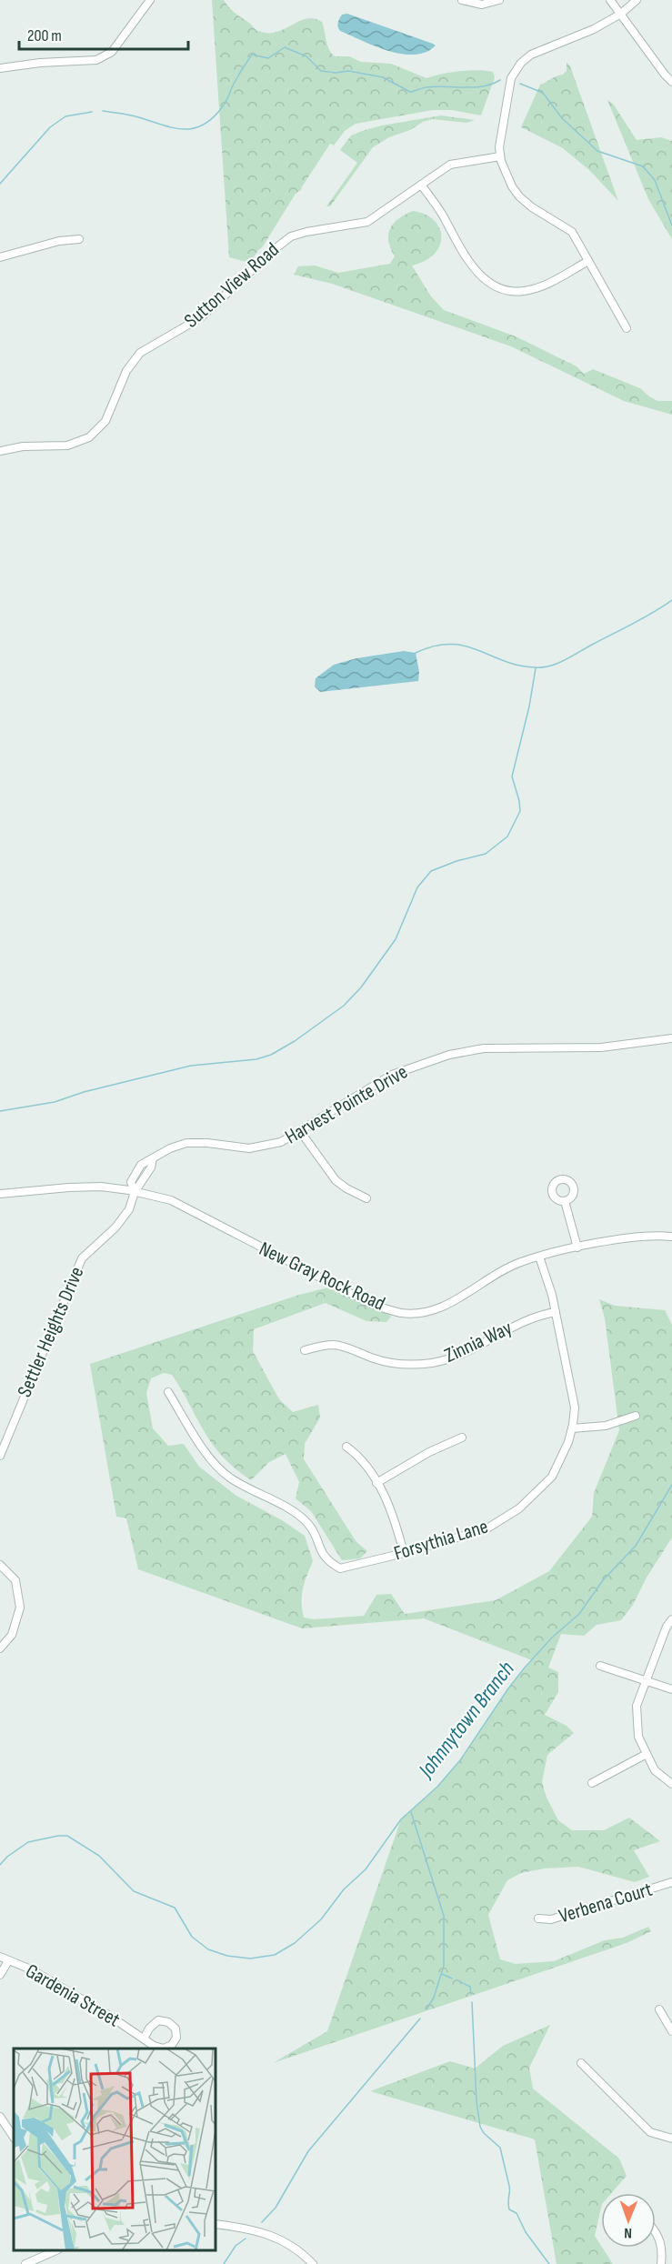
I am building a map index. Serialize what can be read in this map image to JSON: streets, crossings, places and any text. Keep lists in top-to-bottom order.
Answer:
{
  "streets": {
    "street": [
      "Sutton View Road",
      "Harvest Pointe Drive",
      "New Gray Rock Road",
      "Settler Heights Drive",
      "Zinnia Way",
      "Forsythia Lane",
      "Verbena Court",
      "Gardenia Street"
    ]
  },
  "crossings": [
    ["Harvest Pointe Drive", "Settler Heights Drive"],
    ["New Gray Rock Road", "Settler Heights Drive"],
    ["New Gray Rock Road", "Forsythia Lane"],
    ["Zinnia Way", "Forsythia Lane"]
  ],
  "water": ["Johnnytown Branch"],
  "scale_bar": "200 m",
  "north": "bottom"
}
